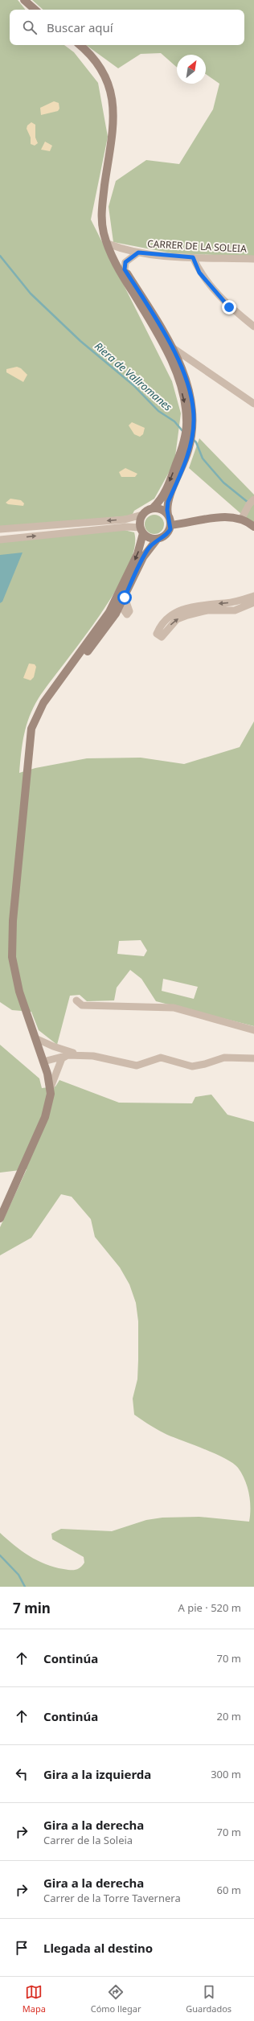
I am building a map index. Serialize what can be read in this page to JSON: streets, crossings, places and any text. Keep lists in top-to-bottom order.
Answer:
{
  "streets": {
    "street": ["CARRER DE LA SOLEIA"]
  },
  "water": ["Riera de Vallromanes"],
  "north": "top right",
  "page": {
    "search": "Buscar aquí",
    "heading": ["7 min", "A pie · 520 m"],
    "list": [
      ["Continúa", "70 m"],
      ["Continúa", "20 m"],
      ["Gira a la izquierda", "300 m"],
      ["Gira a la derecha", "Carrer de la Soleia", "70 m"],
      ["Gira a la derecha", "Carrer de la Torre Tavernera", "60 m"],
      "Llegada al destino"
    ],
    "nav": ["Mapa", "Cómo llegar", "Guardados"]
  }
}
